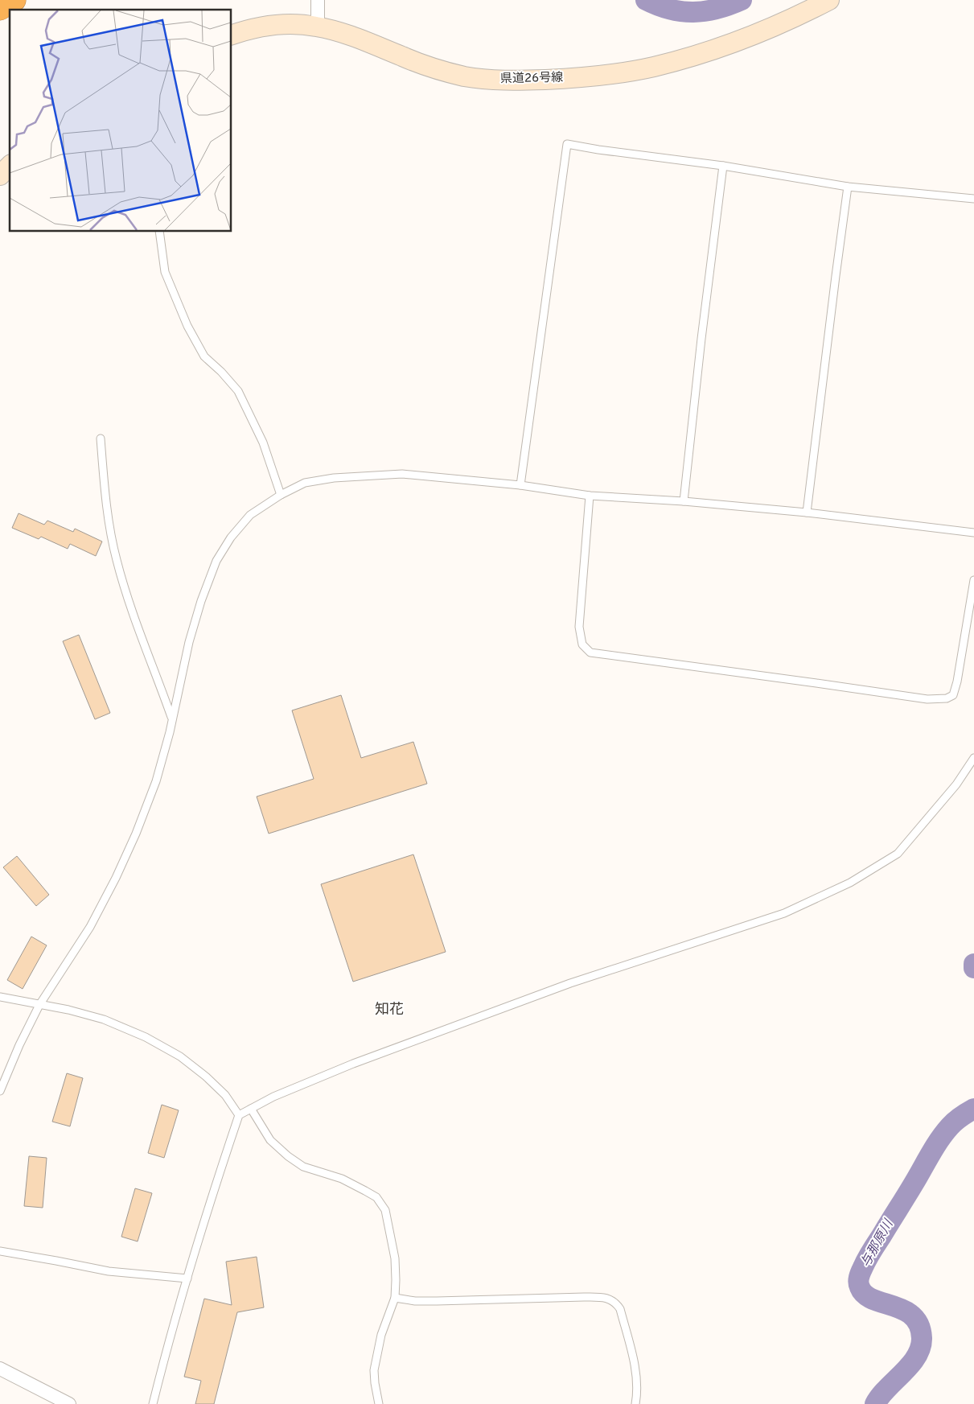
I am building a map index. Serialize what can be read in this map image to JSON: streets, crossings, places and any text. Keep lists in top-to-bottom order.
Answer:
{
  "streets": {
    "main road": ["県道26号線"]
  },
  "districts": ["知花"],
  "water": ["与那原川"]
}
